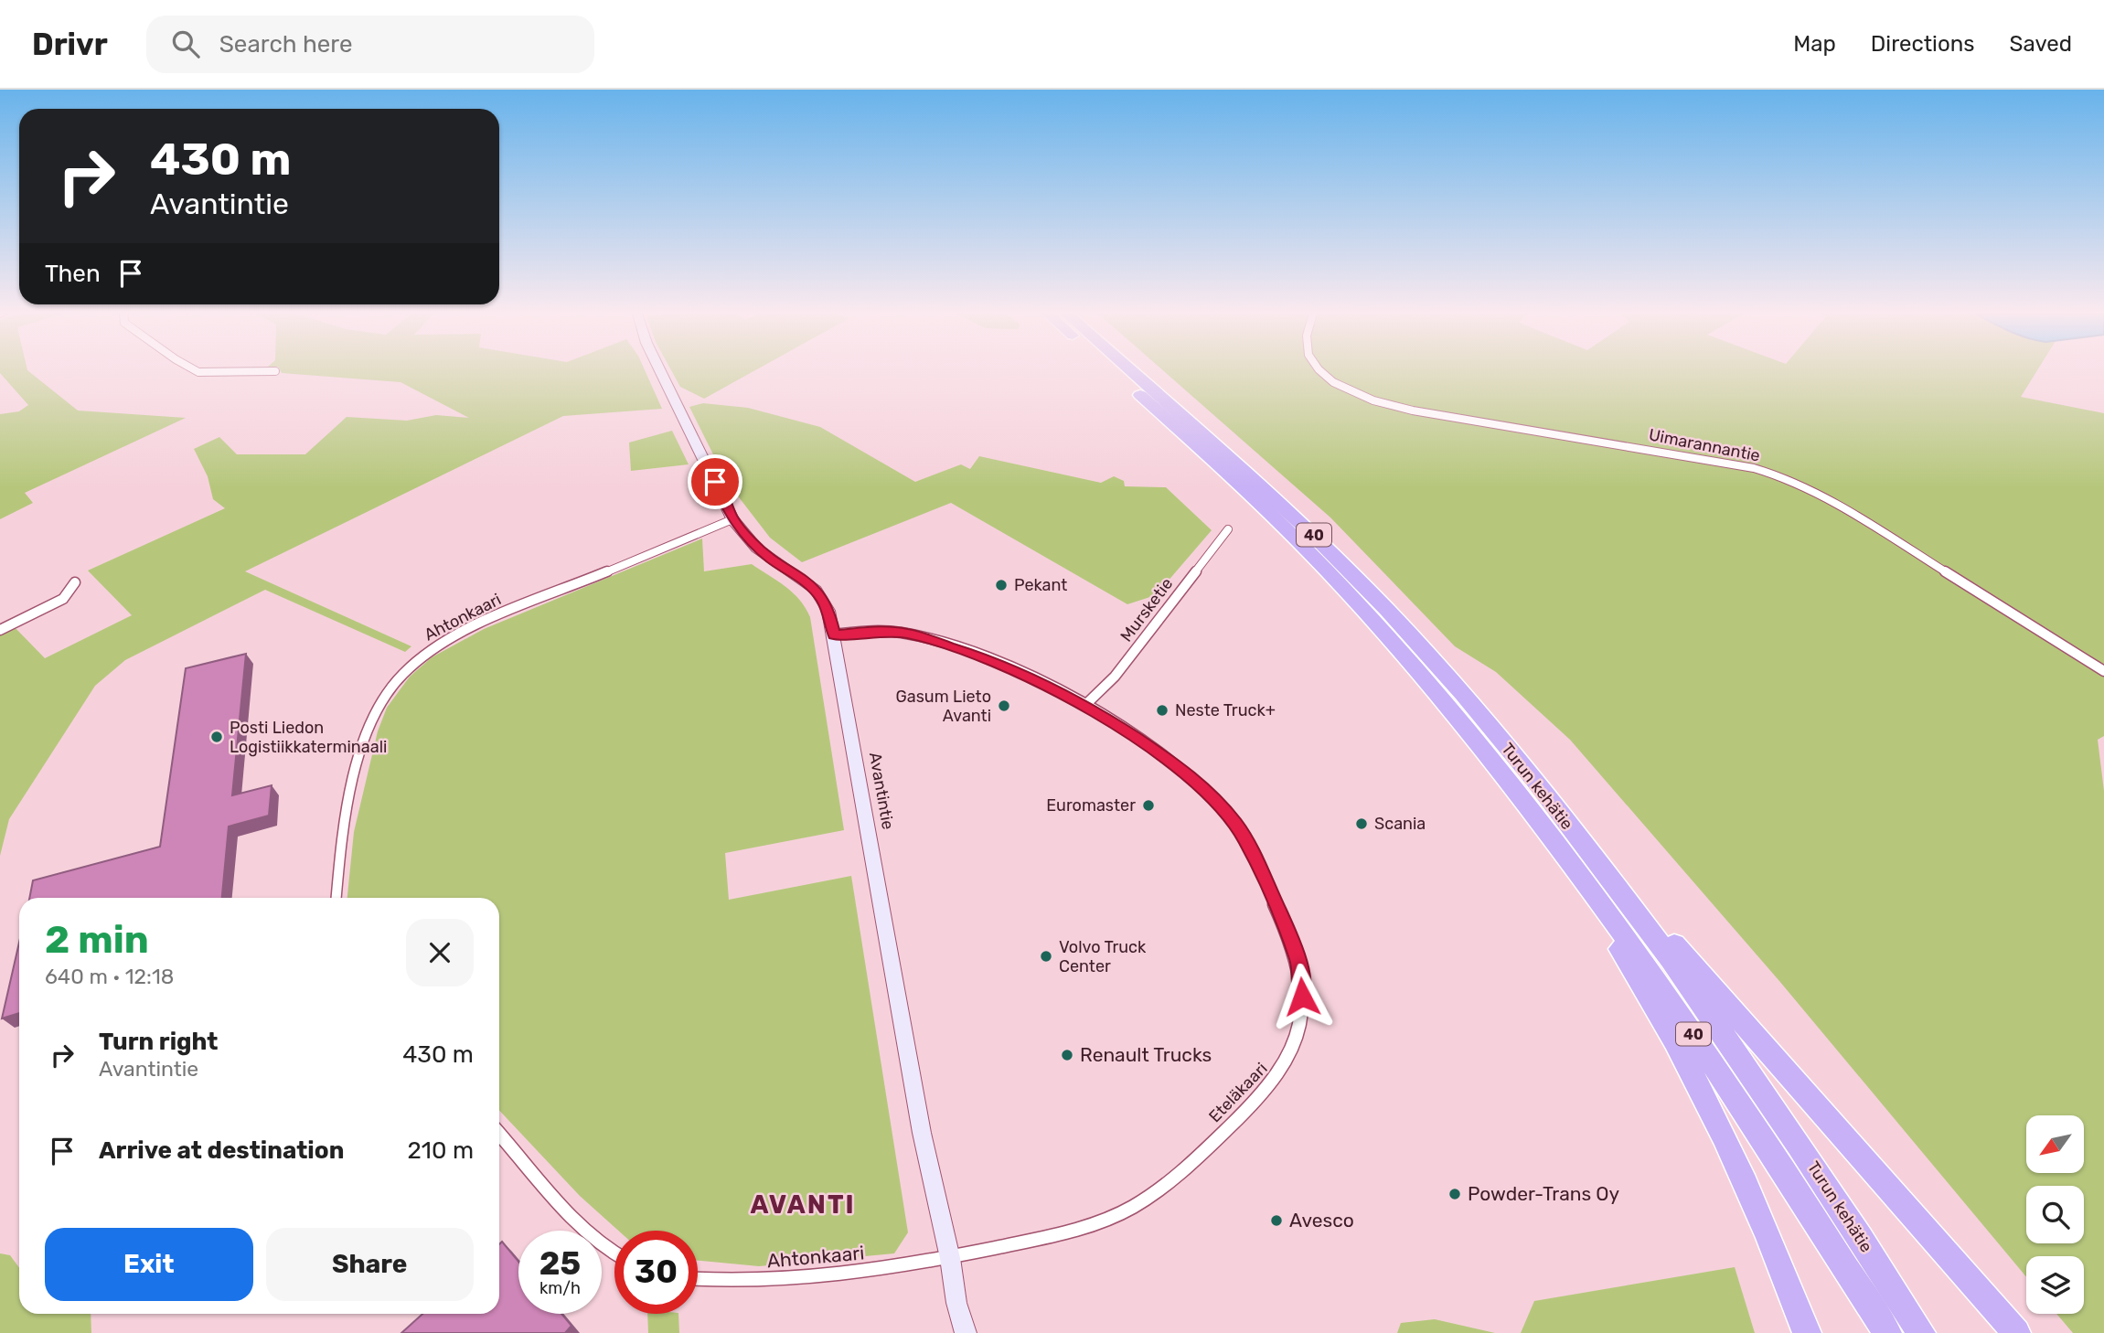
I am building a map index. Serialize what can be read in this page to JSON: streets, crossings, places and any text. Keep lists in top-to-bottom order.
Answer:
{
  "streets": {
    "highway": ["40", "Turun kehätie"],
    "street": [
      "Uimarannantie",
      "Mursketie",
      "Ahtonkaari",
      "Avantintie",
      "Eteläkaari"
    ]
  },
  "crossings": [
    ["Mursketie", "Eteläkaari"],
    ["Ahtonkaari", "Avantintie"],
    ["Ahtonkaari", "Eteläkaari"],
    ["Avantintie", "Eteläkaari"]
  ],
  "districts": ["AVANTI"],
  "places": [
    "Pekant",
    "Gasum Lieto Avanti",
    "Neste Truck+",
    "Posti Liedon Logistiikkaterminaali",
    "Euromaster",
    "Scania",
    "Volvo Truck Center",
    "Renault Trucks",
    "Powder-Trans Oy",
    "Avesco"
  ],
  "north": "bottom left",
  "page": {
    "header": "Drivr",
    "search": "Search here",
    "nav": ["Map", "Directions", "Saved"],
    "turn": ["430 m", "Avantintie"],
    "then": "Then",
    "heading": ["2 min", "640 m · 12:18"],
    "list": [
      {
        "name": "Turn right",
        "note": "Avantintie",
        "value": "430 m"
      },
      {
        "name": "Arrive at destination",
        "value": "210 m"
      }
    ],
    "buttons": ["Exit", "Share"],
    "speed": "25 km/h",
    "limit": "30"
  }
}
